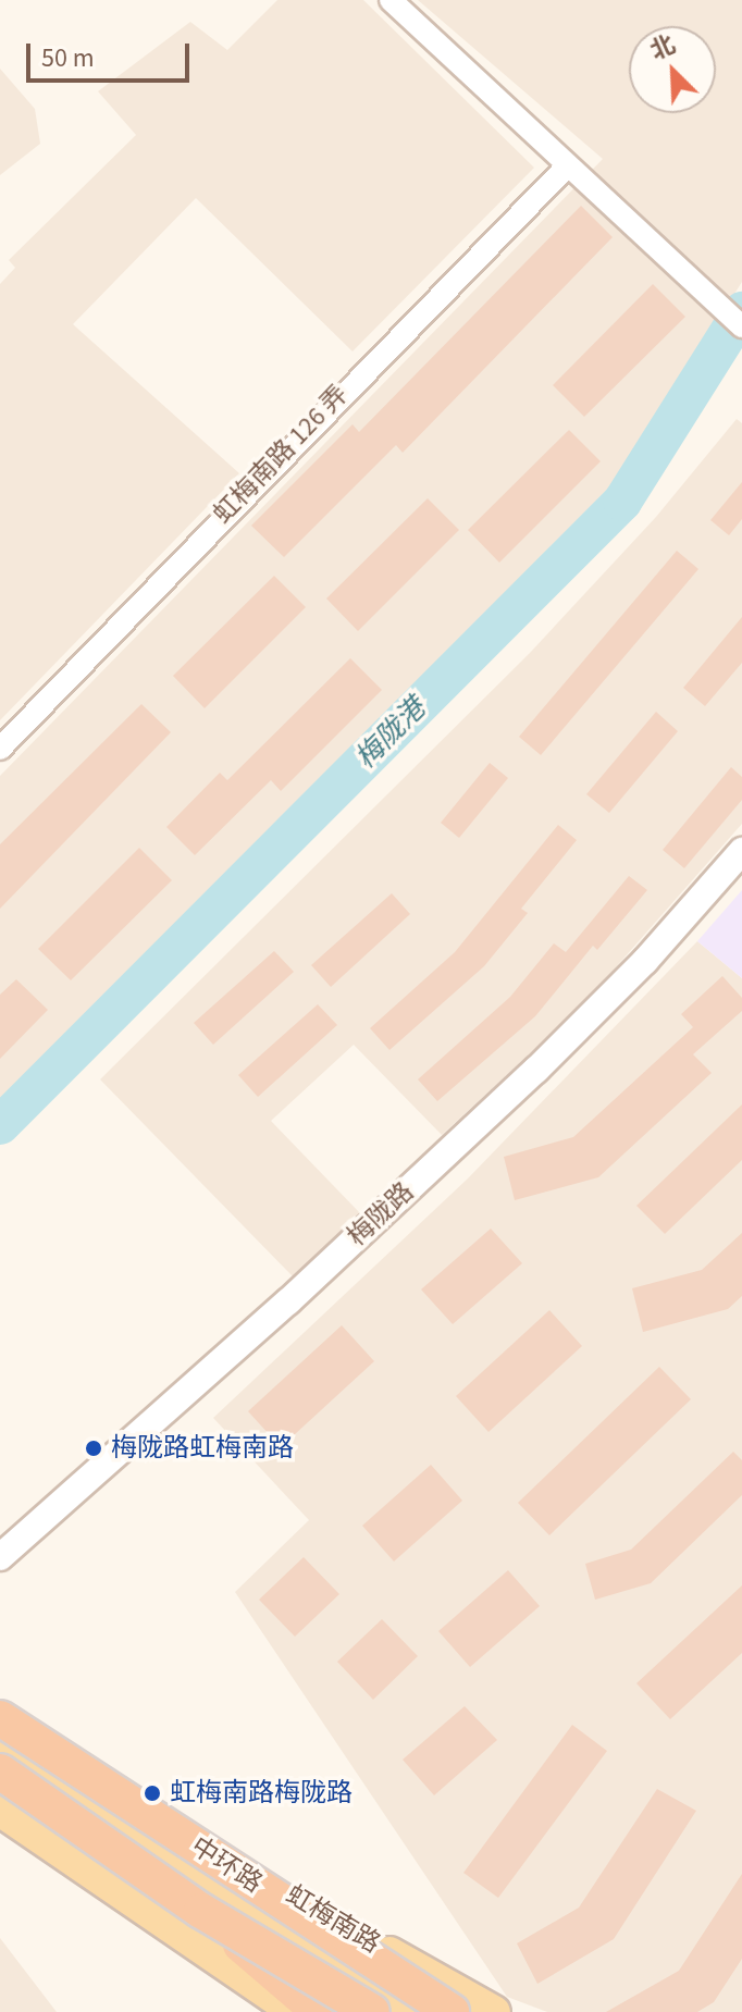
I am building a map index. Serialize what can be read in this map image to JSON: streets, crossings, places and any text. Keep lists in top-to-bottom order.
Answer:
{
  "streets": {
    "highway": ["中环路"],
    "main road": ["虹梅南路"],
    "street": ["虹梅南路 126 弄", "梅陇路"]
  },
  "crossings": [
    ["中环路", "虹梅南路"]
  ],
  "water": ["梅陇港"],
  "places": ["梅陇路虹梅南路", "虹梅南路梅陇路"],
  "scale_bar": "50 m",
  "north": "top left"
}
